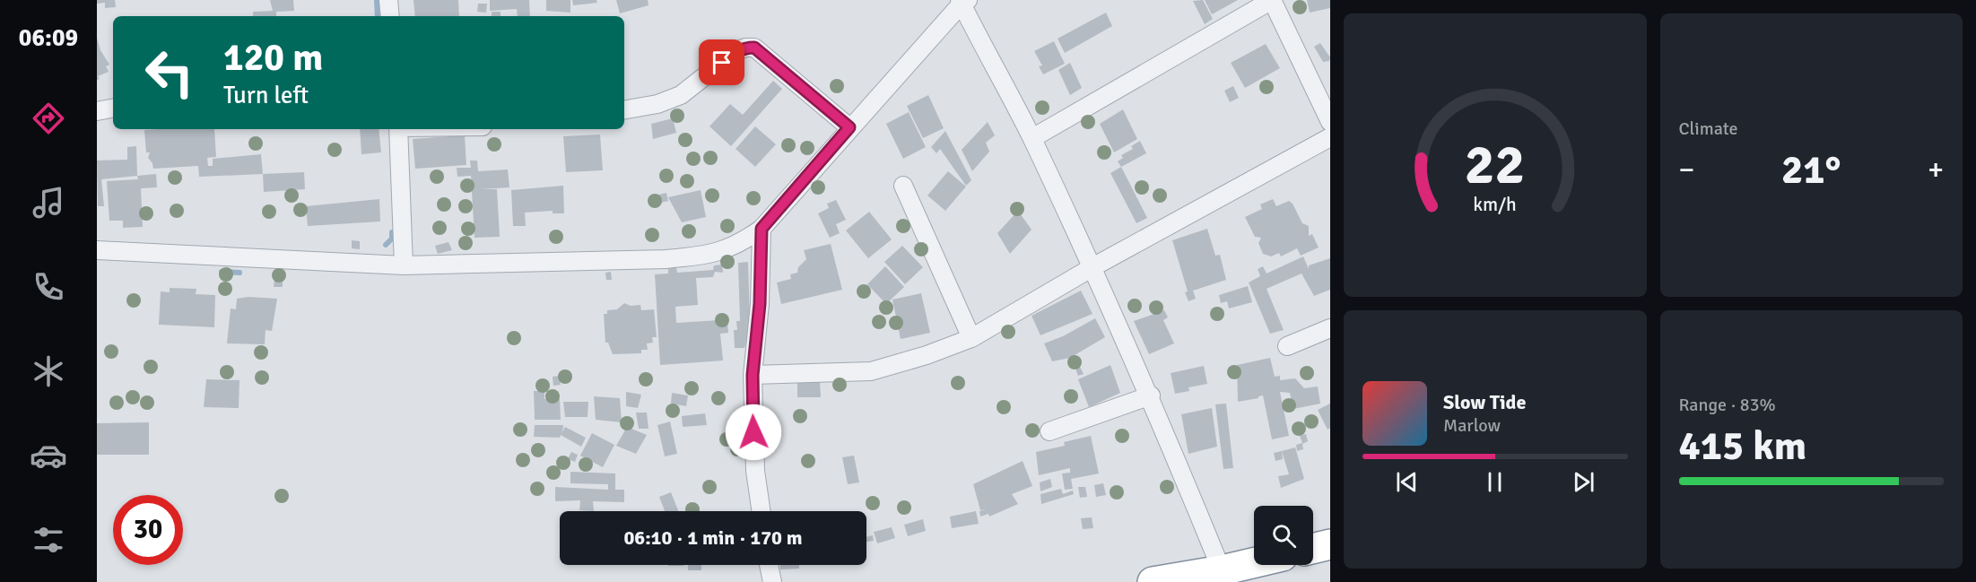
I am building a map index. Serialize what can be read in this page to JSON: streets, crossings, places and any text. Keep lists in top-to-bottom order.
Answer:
{
  "page": {
    "tabs": "06:09",
    "tile": [
      "Climate",
      ["Range · 83%", "415 km"]
    ],
    "turn": ["120 m", "Turn left"],
    "heat": ["−", "21°", "+"],
    "song": ["Slow Tide", "Marlow"],
    "limit": "30",
    "trip": "06:10 · 1 min · 170 m",
    "gauge": ["22", "km/h"]
  }
}
